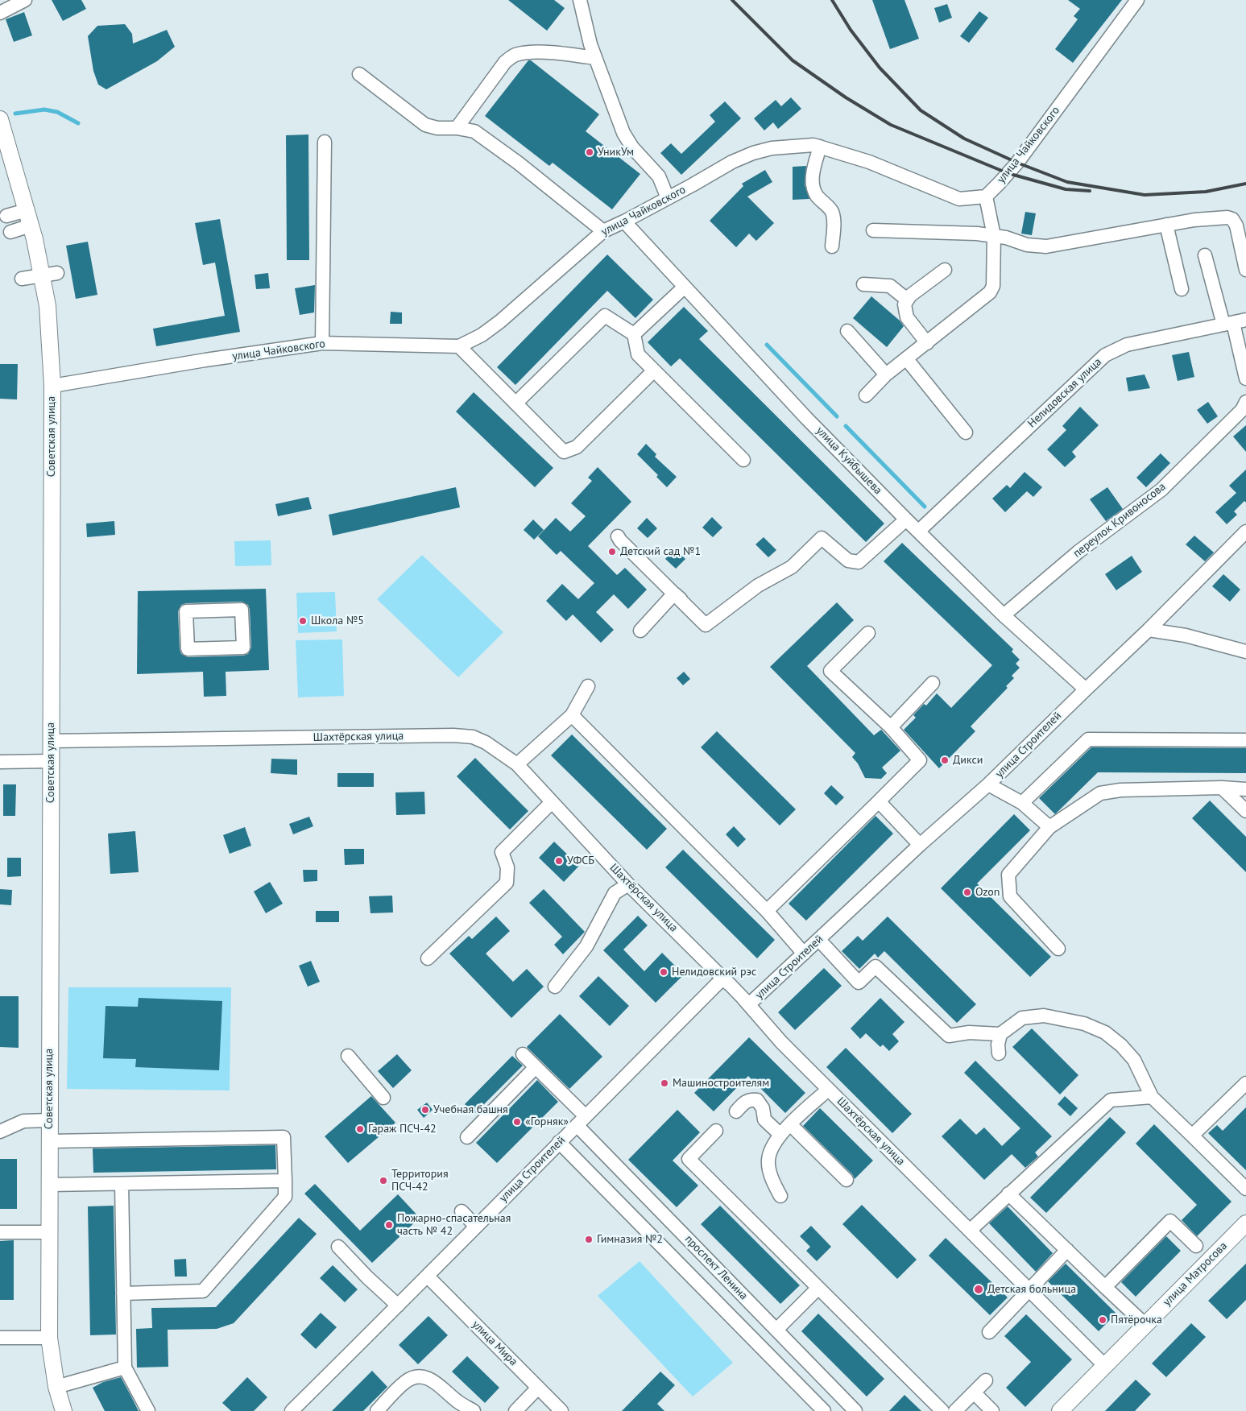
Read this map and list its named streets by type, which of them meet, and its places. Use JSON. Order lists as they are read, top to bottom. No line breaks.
{"streets":{"main road":["Советская улица","улица Матросова"],"street":["улица Чайковского","Нелидовская улица","улица Куйбышева","переулок Кривоносова","Шахтёрская улица","улица Строителей","проспект Ленина","улица Мира"]},"crossings":[["улица Чайковского","Советская улица"],["улица Чайковского","улица Куйбышева"],["Нелидовская улица","улица Куйбышева"],["Советская улица","Шахтёрская улица"],["улица Куйбышева","переулок Кривоносова"],["улица Куйбышева","улица Строителей"],["Шахтёрская улица","улица Строителей"],["Шахтёрская улица","улица Матросова"],["улица Строителей","проспект Ленина"],["улица Строителей","улица Мира"]],"places":["УникУм","Детский сад №1","Школа №5","Дикси","УФСБ","Ozon","Нелидовский рэс","Машиностроителям","Учебная башня","«Горняк»","Гараж ПСЧ-42","Территория ПСЧ-42","Пожарно-спасательная часть № 42","Гимназия №2","Детская больница","Пятёрочка"]}
